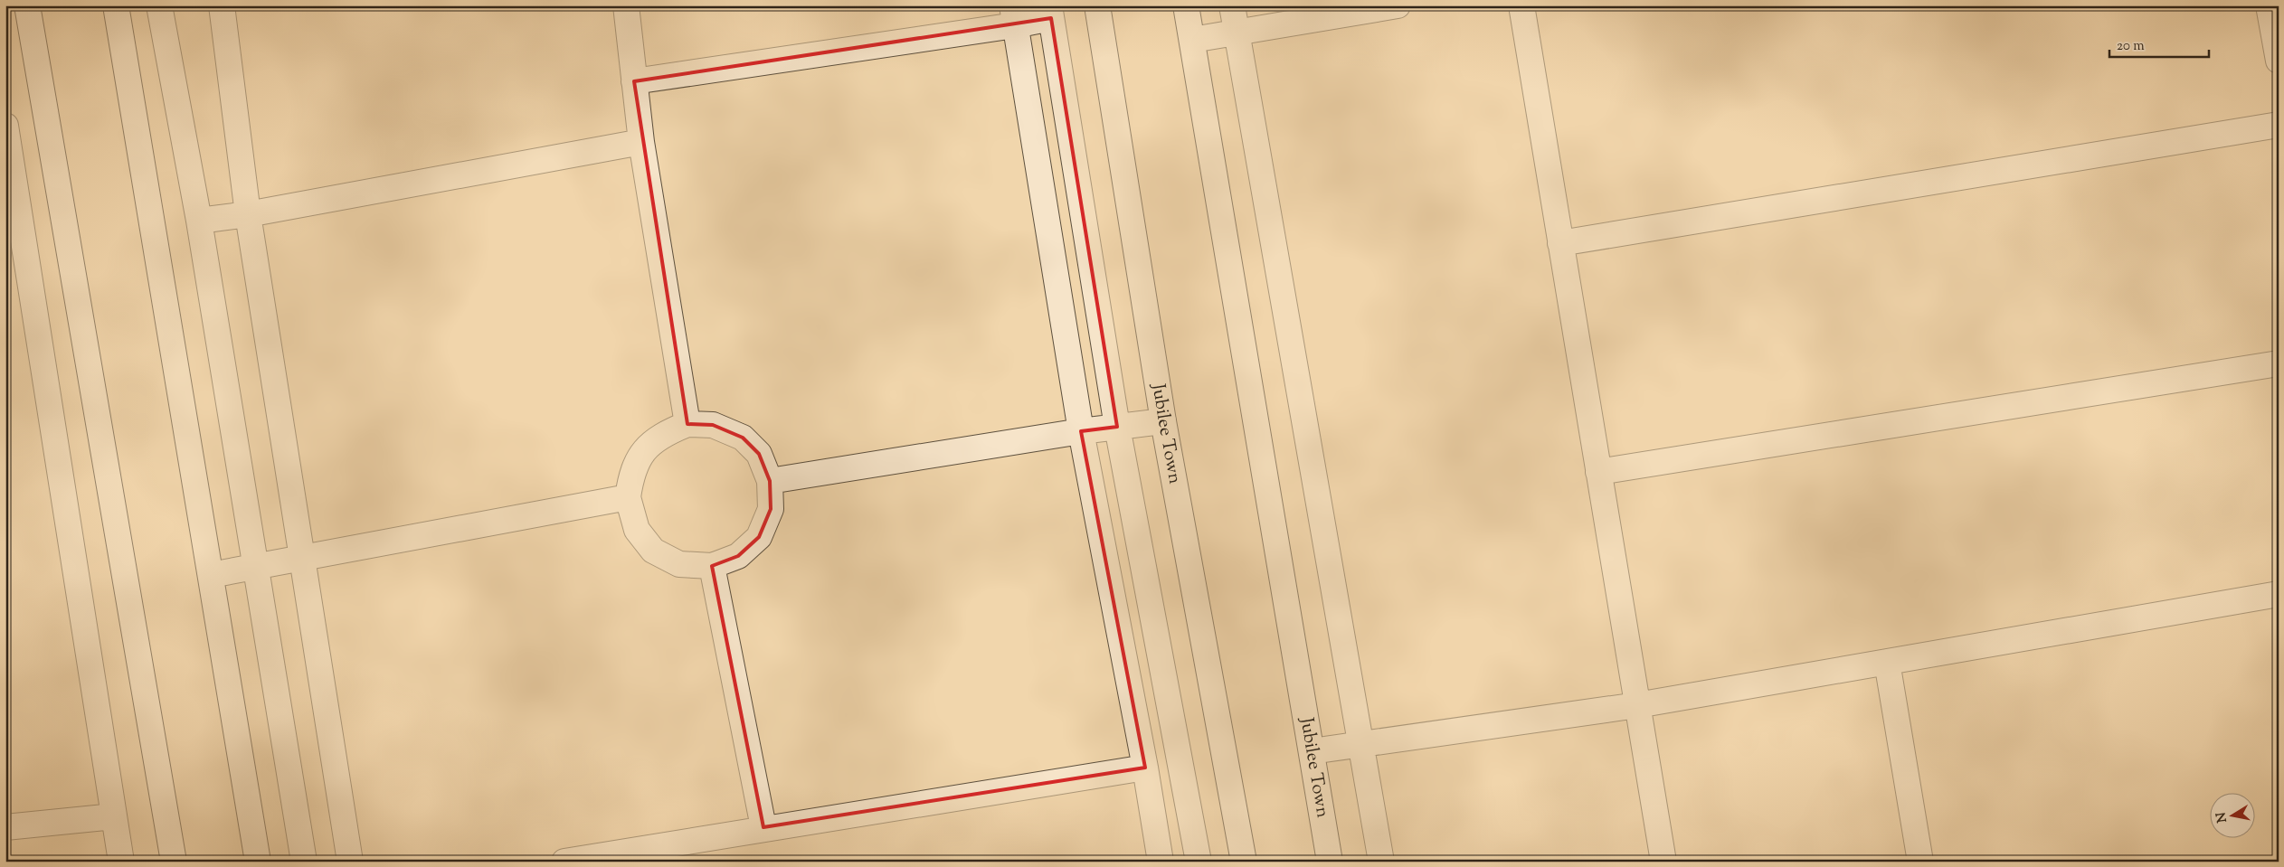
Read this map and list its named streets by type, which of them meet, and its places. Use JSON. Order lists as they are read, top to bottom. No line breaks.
{"streets":{"street":["Jubilee Town"]},"scale_bar":"20 m","north":"left"}
